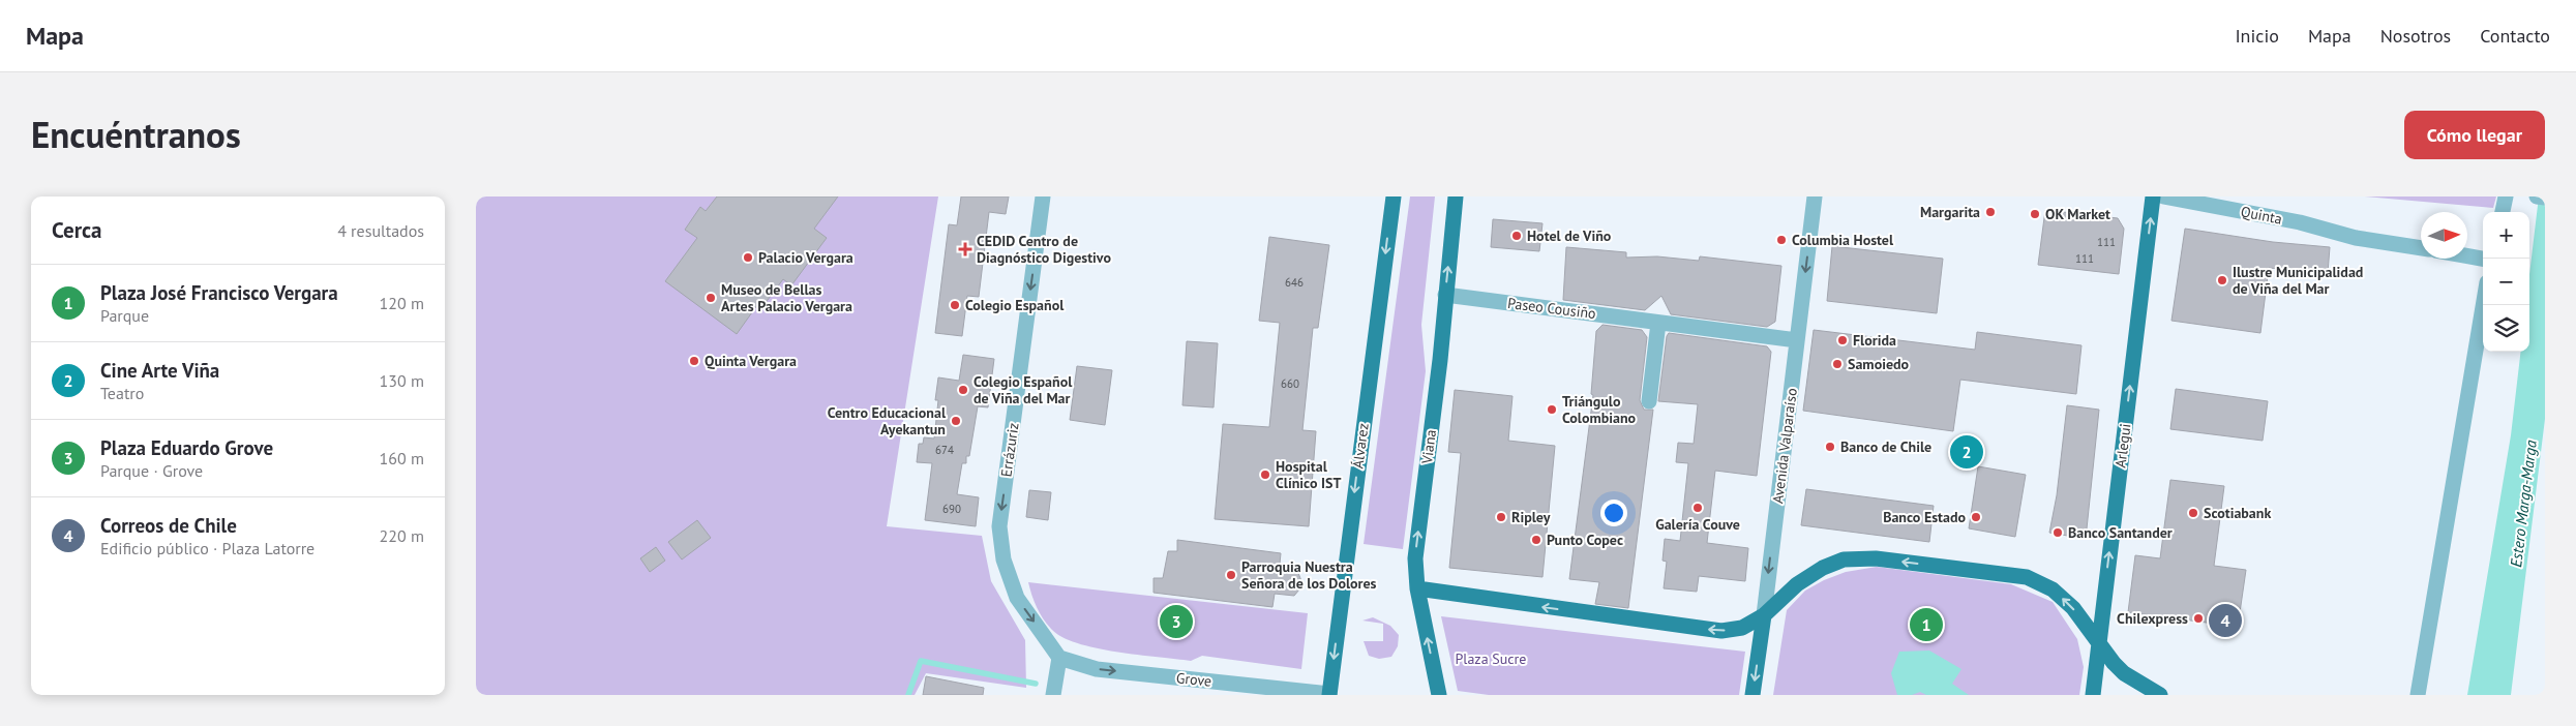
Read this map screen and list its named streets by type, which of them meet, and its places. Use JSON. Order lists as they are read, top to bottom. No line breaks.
{"streets":{"main road":["Álvarez","Avenida Valparaíso","Arlegui","Viana"],"street":["Quinta","Paseo Cousiño","Errázuriz","Grove"]},"crossings":[["Paseo Cousiño","Avenida Valparaíso"],["Paseo Cousiño","Viana"],["Álvarez","Grove"],["Errázuriz","Grove"]],"one_way":["Álvarez","Avenida Valparaíso","Arlegui","Viana","Errázuriz","Grove"],"water":["Estero Marga-Marga"],"parks":["Plaza Sucre"],"places":{"other":["Margarita","OK Market","Hotel de Viño","Columbia Hostel","Palacio Vergara","Ilustre Municipalidad de Viña del Mar","Museo de Bellas Artes Palacio Vergara","Colegio Español","Florida","Quinta Vergara","Samoiedo","Colegio Español de Viña del Mar","Triángulo Colombiano","Centro Educacional Ayekantun","Banco de Chile","Hospital Clínico IST","Galería Couve","Scotiabank","Ripley","Banco Estado","Banco Santander","Punto Copec","Parroquia Nuestra Señora de los Dolores","Chilexpress"],"health":["CEDID Centro de Diagnóstico Digestivo"]},"house_numbers":["111","111","646","660","674","690"],"north":"right","page":{"header":"Mapa","nav":["Inicio","Mapa","Nosotros","Contacto"],"title":"Encuéntranos","buttons":"Cómo llegar","heading":["Cerca","4 resultados"],"map_buttons":["+","−"],"list":[{"mark":"1","name":"Plaza José Francisco Vergara","note":"Parque","value":"120 m"},{"mark":"2","name":"Cine Arte Viña","note":"Teatro","value":"130 m"},{"mark":"3","name":"Plaza Eduardo Grove","note":"Parque · Grove","value":"160 m"},{"mark":"4","name":"Correos de Chile","note":"Edificio público · Plaza Latorre","value":"220 m"}],"pins":["2","4","3","1"]}}
